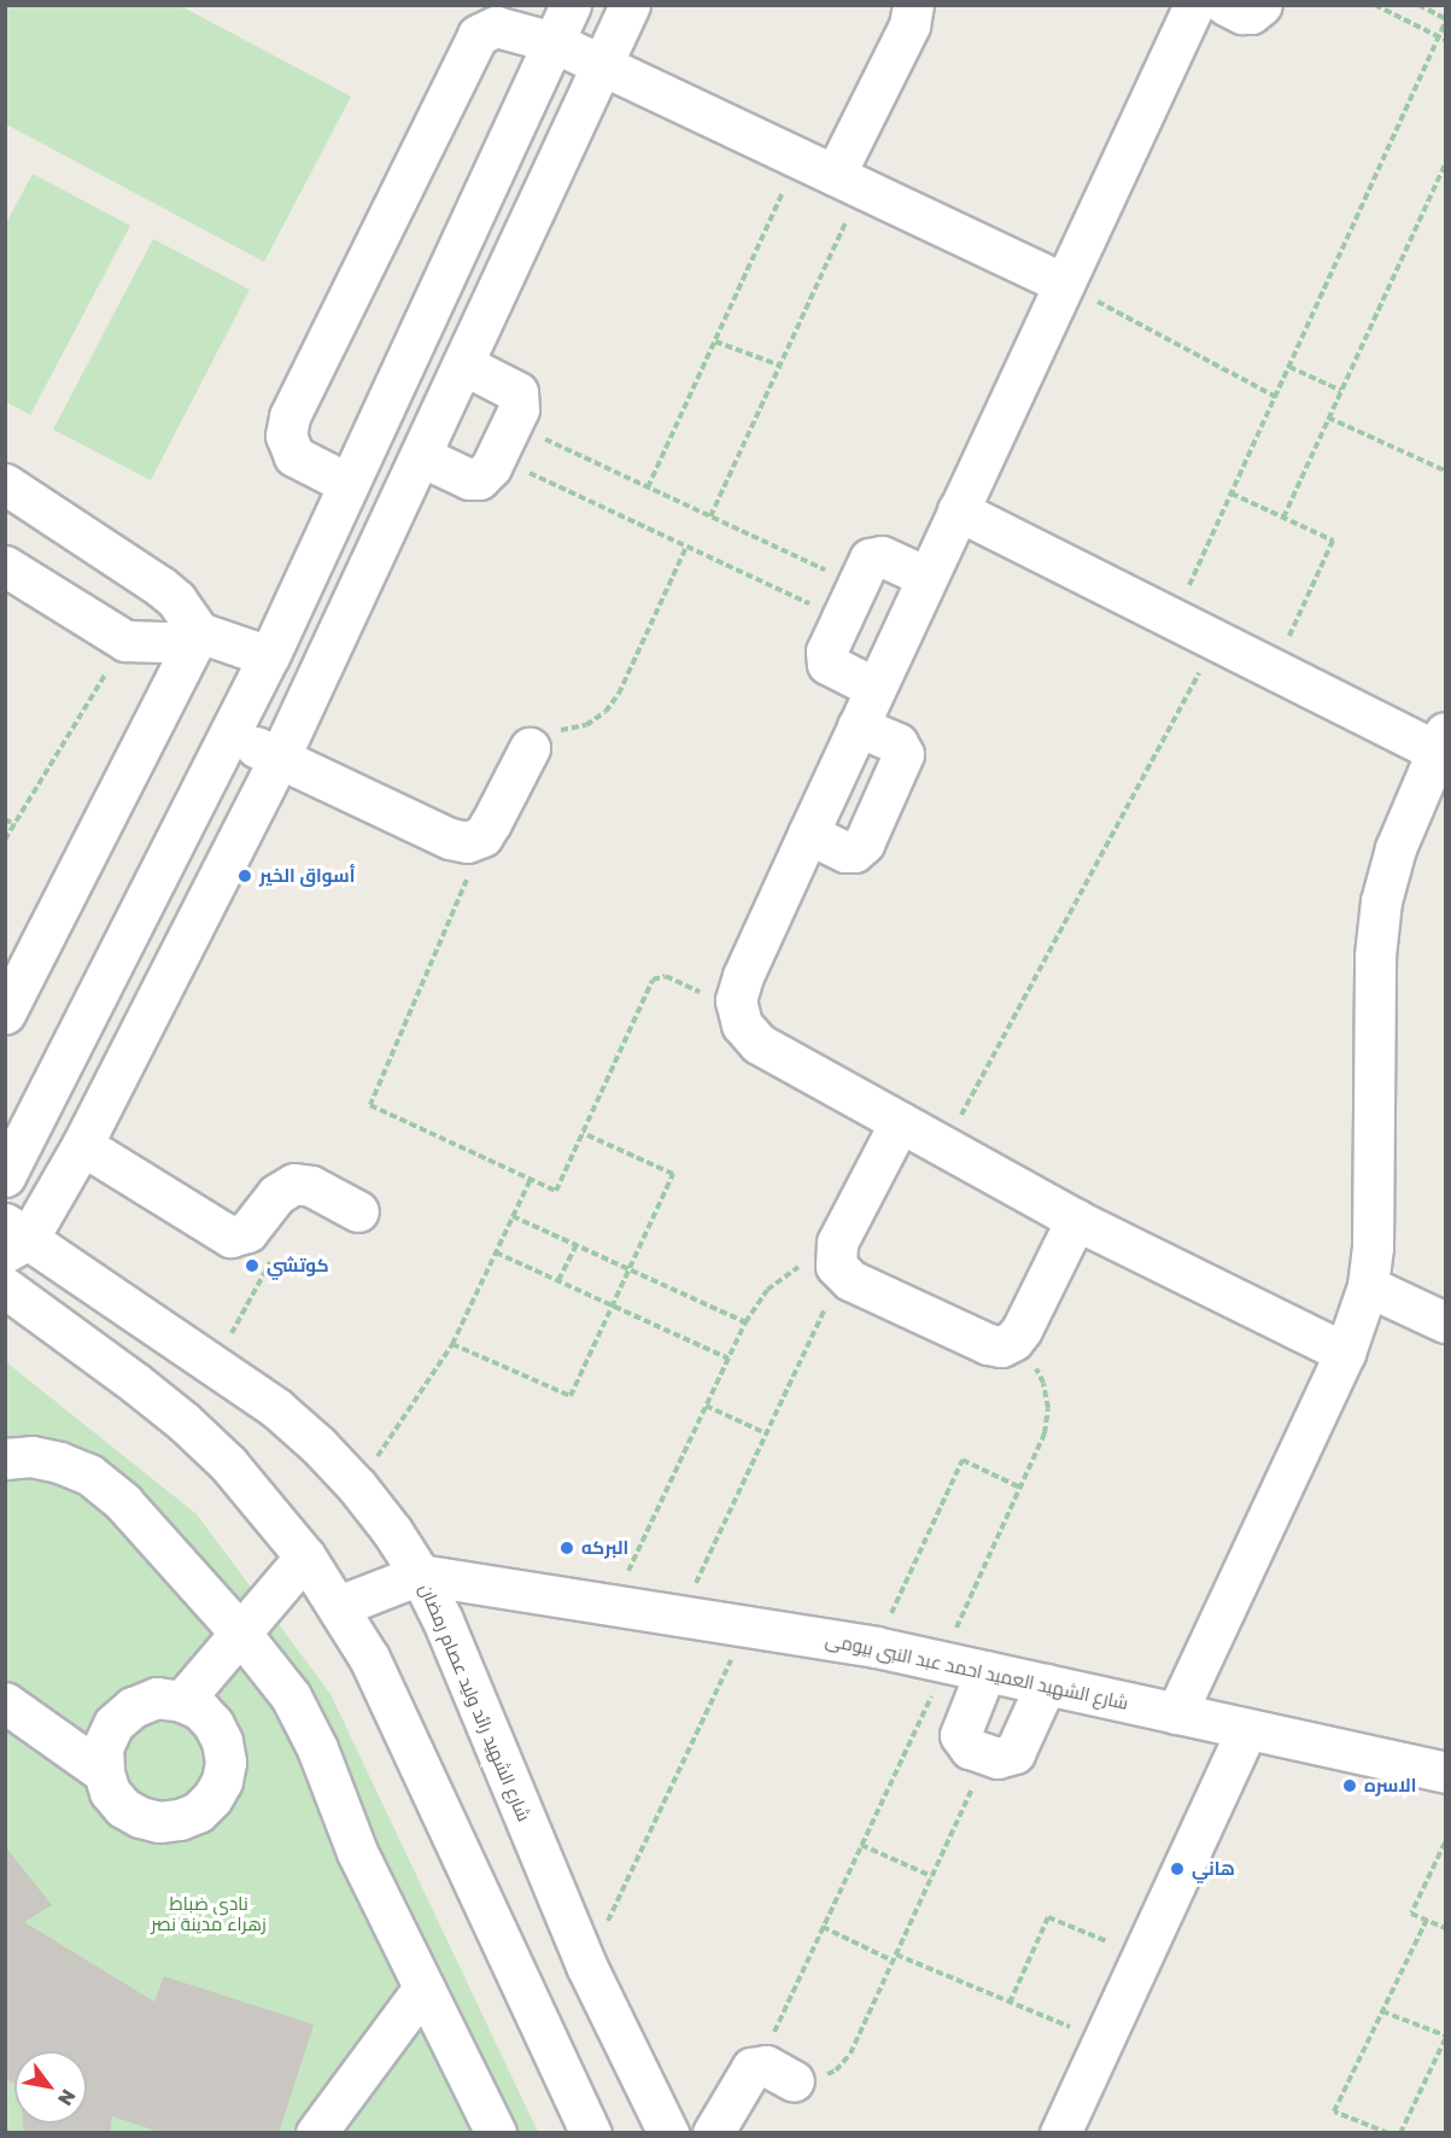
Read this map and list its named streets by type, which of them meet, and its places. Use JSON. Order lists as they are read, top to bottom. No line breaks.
{"streets":{"street":["شارع الشهيد العميد احمد عبد النبى بيومى","شارع الشهيد رائد وليد عصام رمضان"]},"crossings":[["شارع الشهيد العميد احمد عبد النبى بيومى","شارع الشهيد رائد وليد عصام رمضان"]],"parks":["نادى ضباط زهراء مدينة نصر"],"places":["أسواق الخير","كوتشي","البركه","الاسره","هاني"],"north":"bottom right"}
